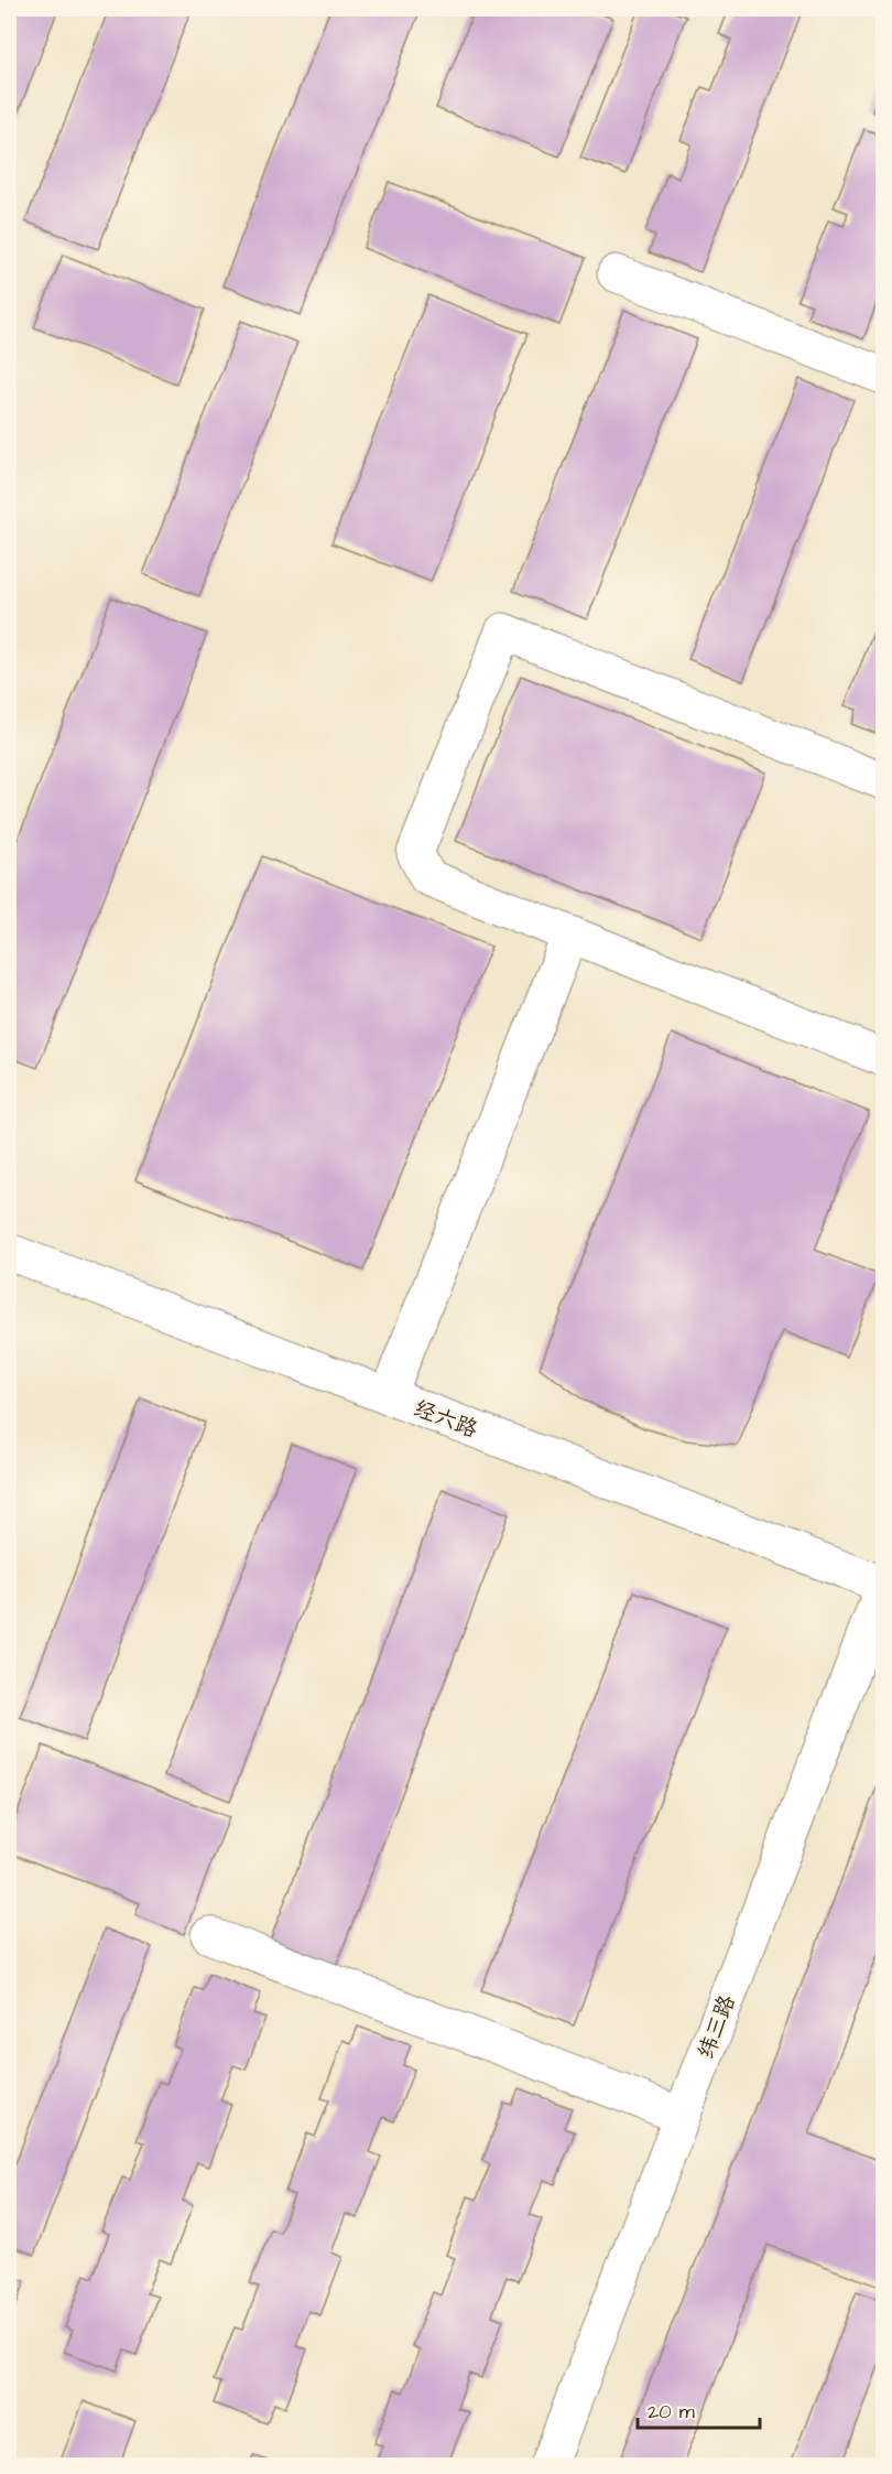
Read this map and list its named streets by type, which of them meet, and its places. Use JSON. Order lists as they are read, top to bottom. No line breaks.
{"streets":{"street":["经六路","纬三路"]},"crossings":[["经六路","纬三路"]],"scale_bar":"20 m"}
